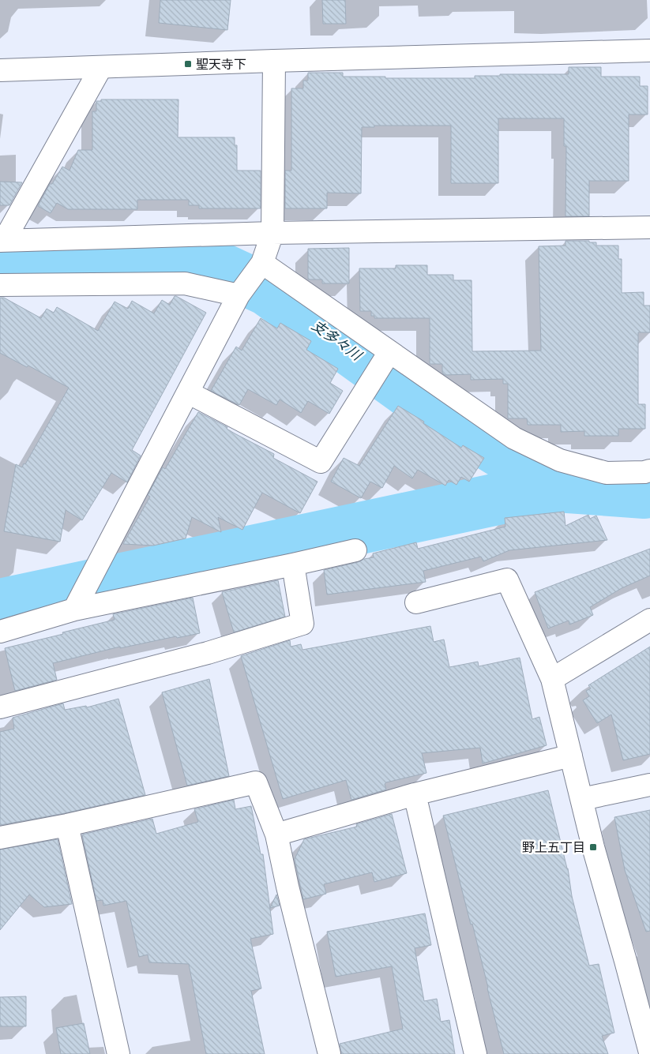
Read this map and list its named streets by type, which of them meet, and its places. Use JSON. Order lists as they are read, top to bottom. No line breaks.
{"water":["支多々川"],"places":{"transit":["聖天寺下","野上五丁目"]}}
